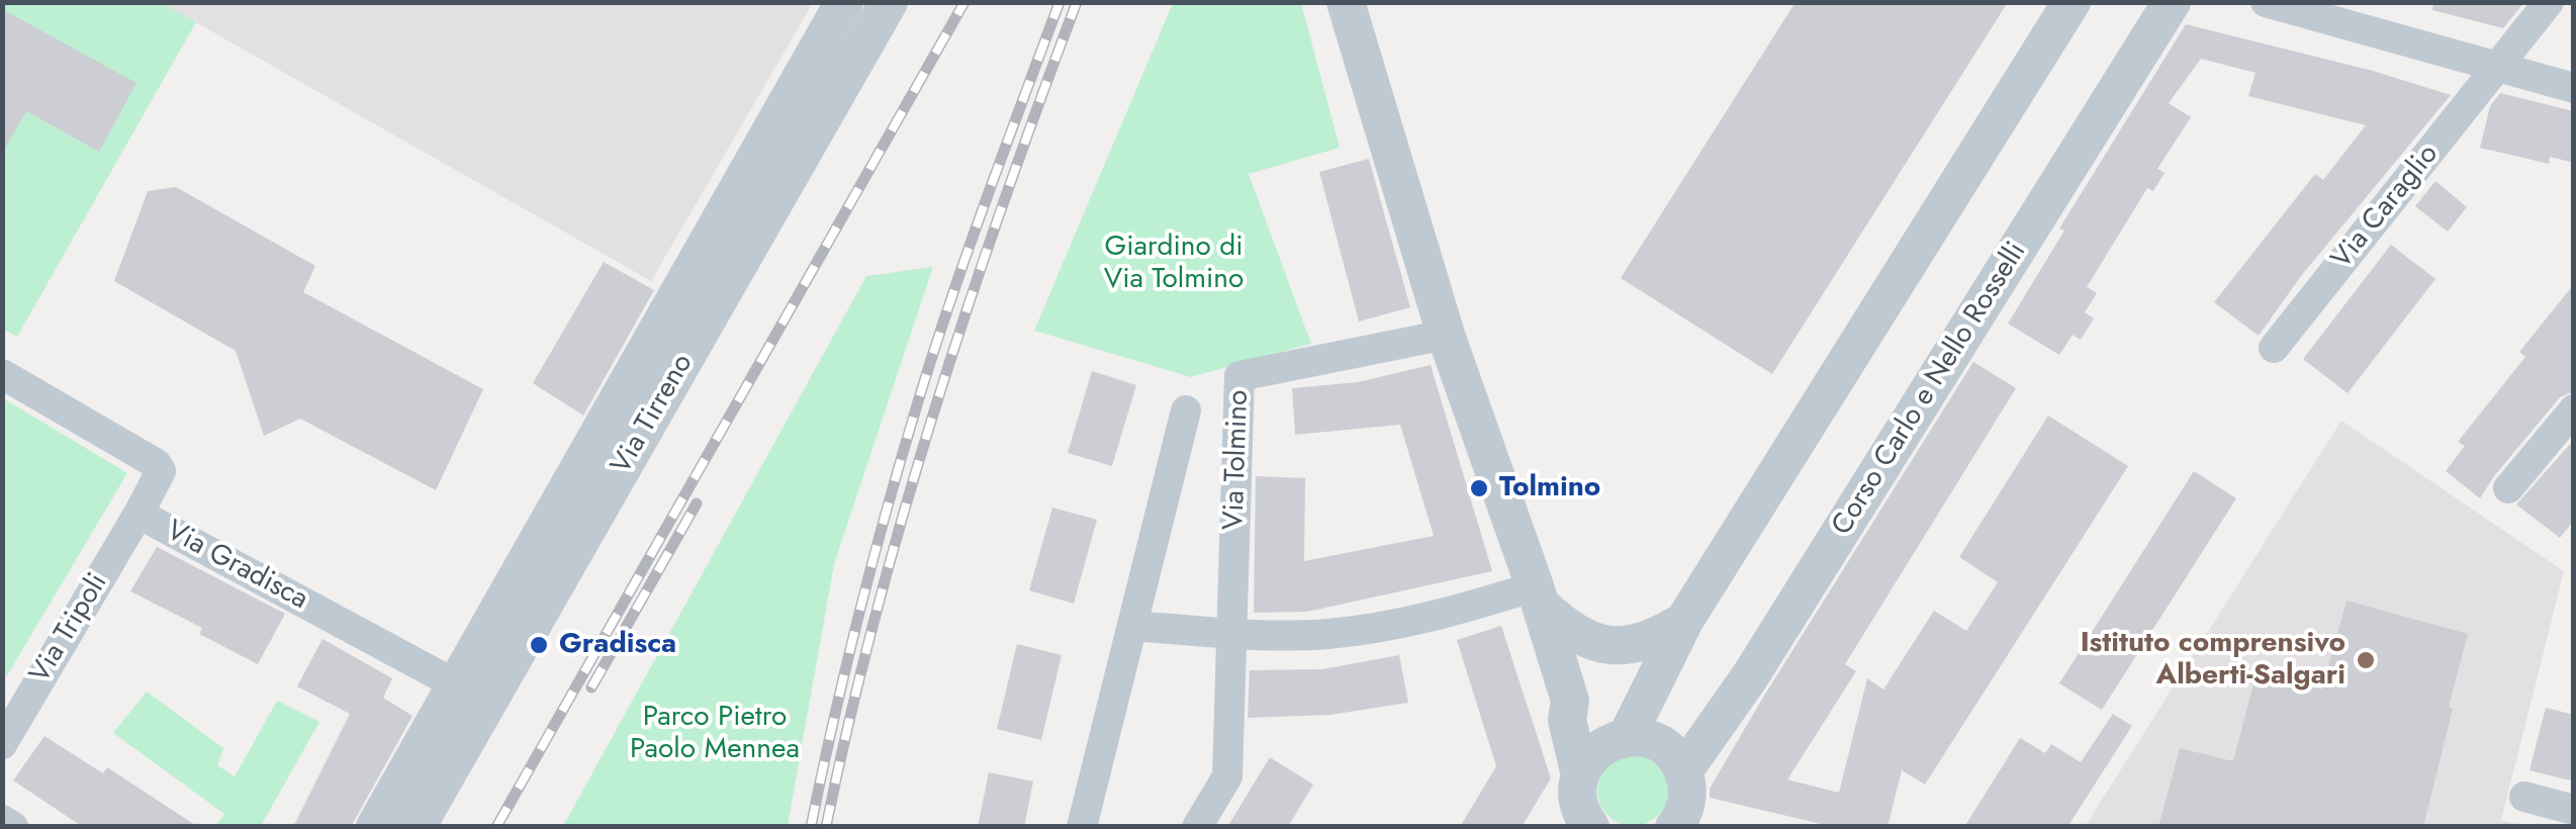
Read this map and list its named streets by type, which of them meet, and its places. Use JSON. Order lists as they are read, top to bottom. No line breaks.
{"streets":{"street":["Via Caraglio","Corso Carlo e Nello Rosselli","Via Tirreno","Via Tolmino","Via Gradisca","Via Tripoli"]},"crossings":[["Via Tirreno","Via Gradisca"],["Via Gradisca","Via Tripoli"]],"parks":["Giardino di Via Tolmino","Parco Pietro Paolo Mennea"],"places":["Tolmino","Gradisca","Istituto comprensivo Alberti-Salgari"]}
